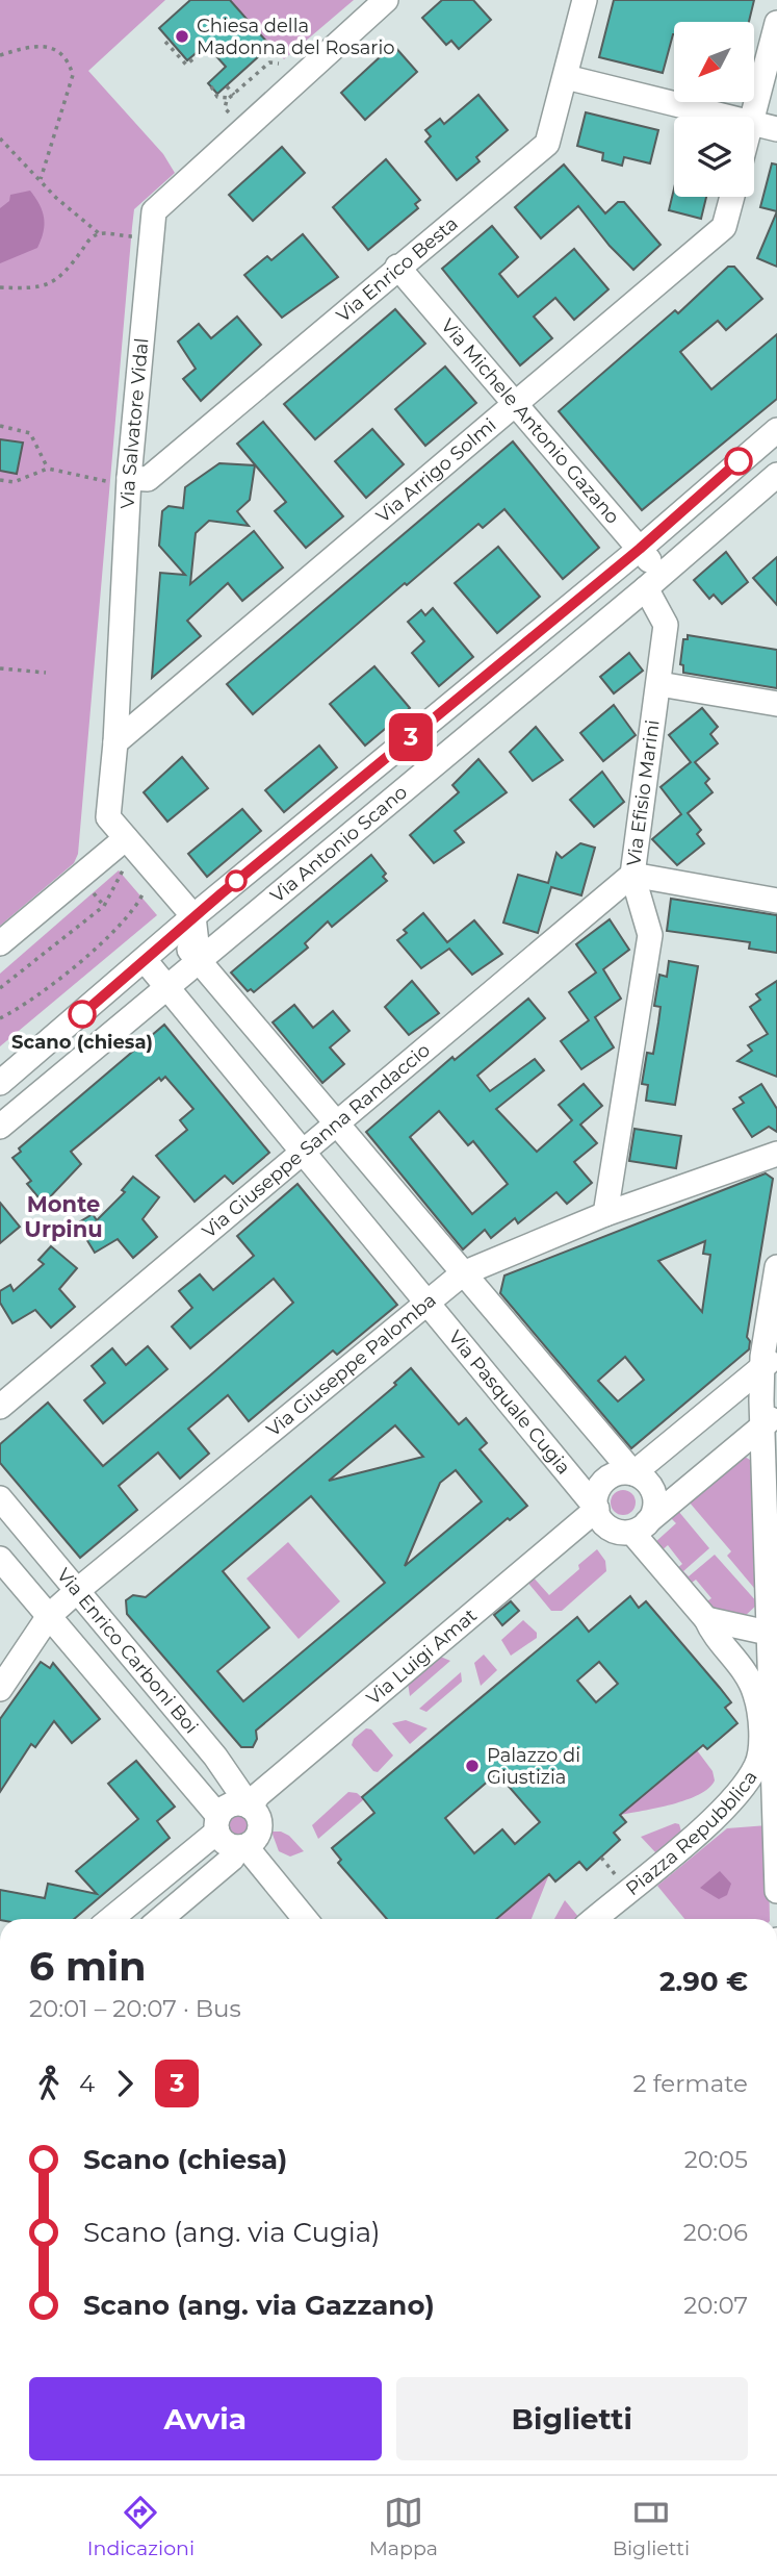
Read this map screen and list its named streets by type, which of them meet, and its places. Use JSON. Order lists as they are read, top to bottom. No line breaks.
{"streets":{"street":["Via Enrico Besta","Via Michele Antonio Gazano","Via Salvatore Vidal","Via Arrigo Solmi","Via Efisio Marini","Via Antonio Scano","Via Giuseppe Sanna Randaccio","Via Giuseppe Palomba","Via Pasquale Cugia","Via Enrico Carboni Boi","Via Luigi Amat","Piazza Repubblica"]},"crossings":[["Via Enrico Besta","Via Michele Antonio Gazano"],["Via Enrico Besta","Via Salvatore Vidal"],["Via Michele Antonio Gazano","Via Arrigo Solmi"],["Via Michele Antonio Gazano","Via Efisio Marini"],["Via Michele Antonio Gazano","Via Antonio Scano"],["Via Salvatore Vidal","Via Arrigo Solmi"],["Via Salvatore Vidal","Via Antonio Scano"],["Via Efisio Marini","Via Antonio Scano"],["Via Efisio Marini","Via Giuseppe Sanna Randaccio"],["Via Efisio Marini","Via Giuseppe Palomba"],["Via Antonio Scano","Via Pasquale Cugia"],["Via Giuseppe Sanna Randaccio","Via Pasquale Cugia"],["Via Giuseppe Palomba","Via Pasquale Cugia"],["Via Giuseppe Palomba","Via Enrico Carboni Boi"],["Via Pasquale Cugia","Via Luigi Amat"],["Via Enrico Carboni Boi","Via Luigi Amat"]],"districts":["Monte Urpinu"],"places":["Chiesa della Madonna del Rosario","Scano (chiesa)","Palazzo di Giustizia"],"lines":["bus line 3"],"north":"bottom left","page":{"on_map":"3","heading":["6 min","20:01 – 20:07 · Bus","2.90 €"],"legs":["4","3","2 fermate"],"list":[{"name":"Scano (chiesa)","value":"20:05"},{"name":"Scano (ang. via Cugia)","value":"20:06"},{"name":"Scano (ang. via Gazzano)","value":"20:07"}],"buttons":["Avvia","Biglietti"],"tabs":["Indicazioni","Mappa","Biglietti"]}}
